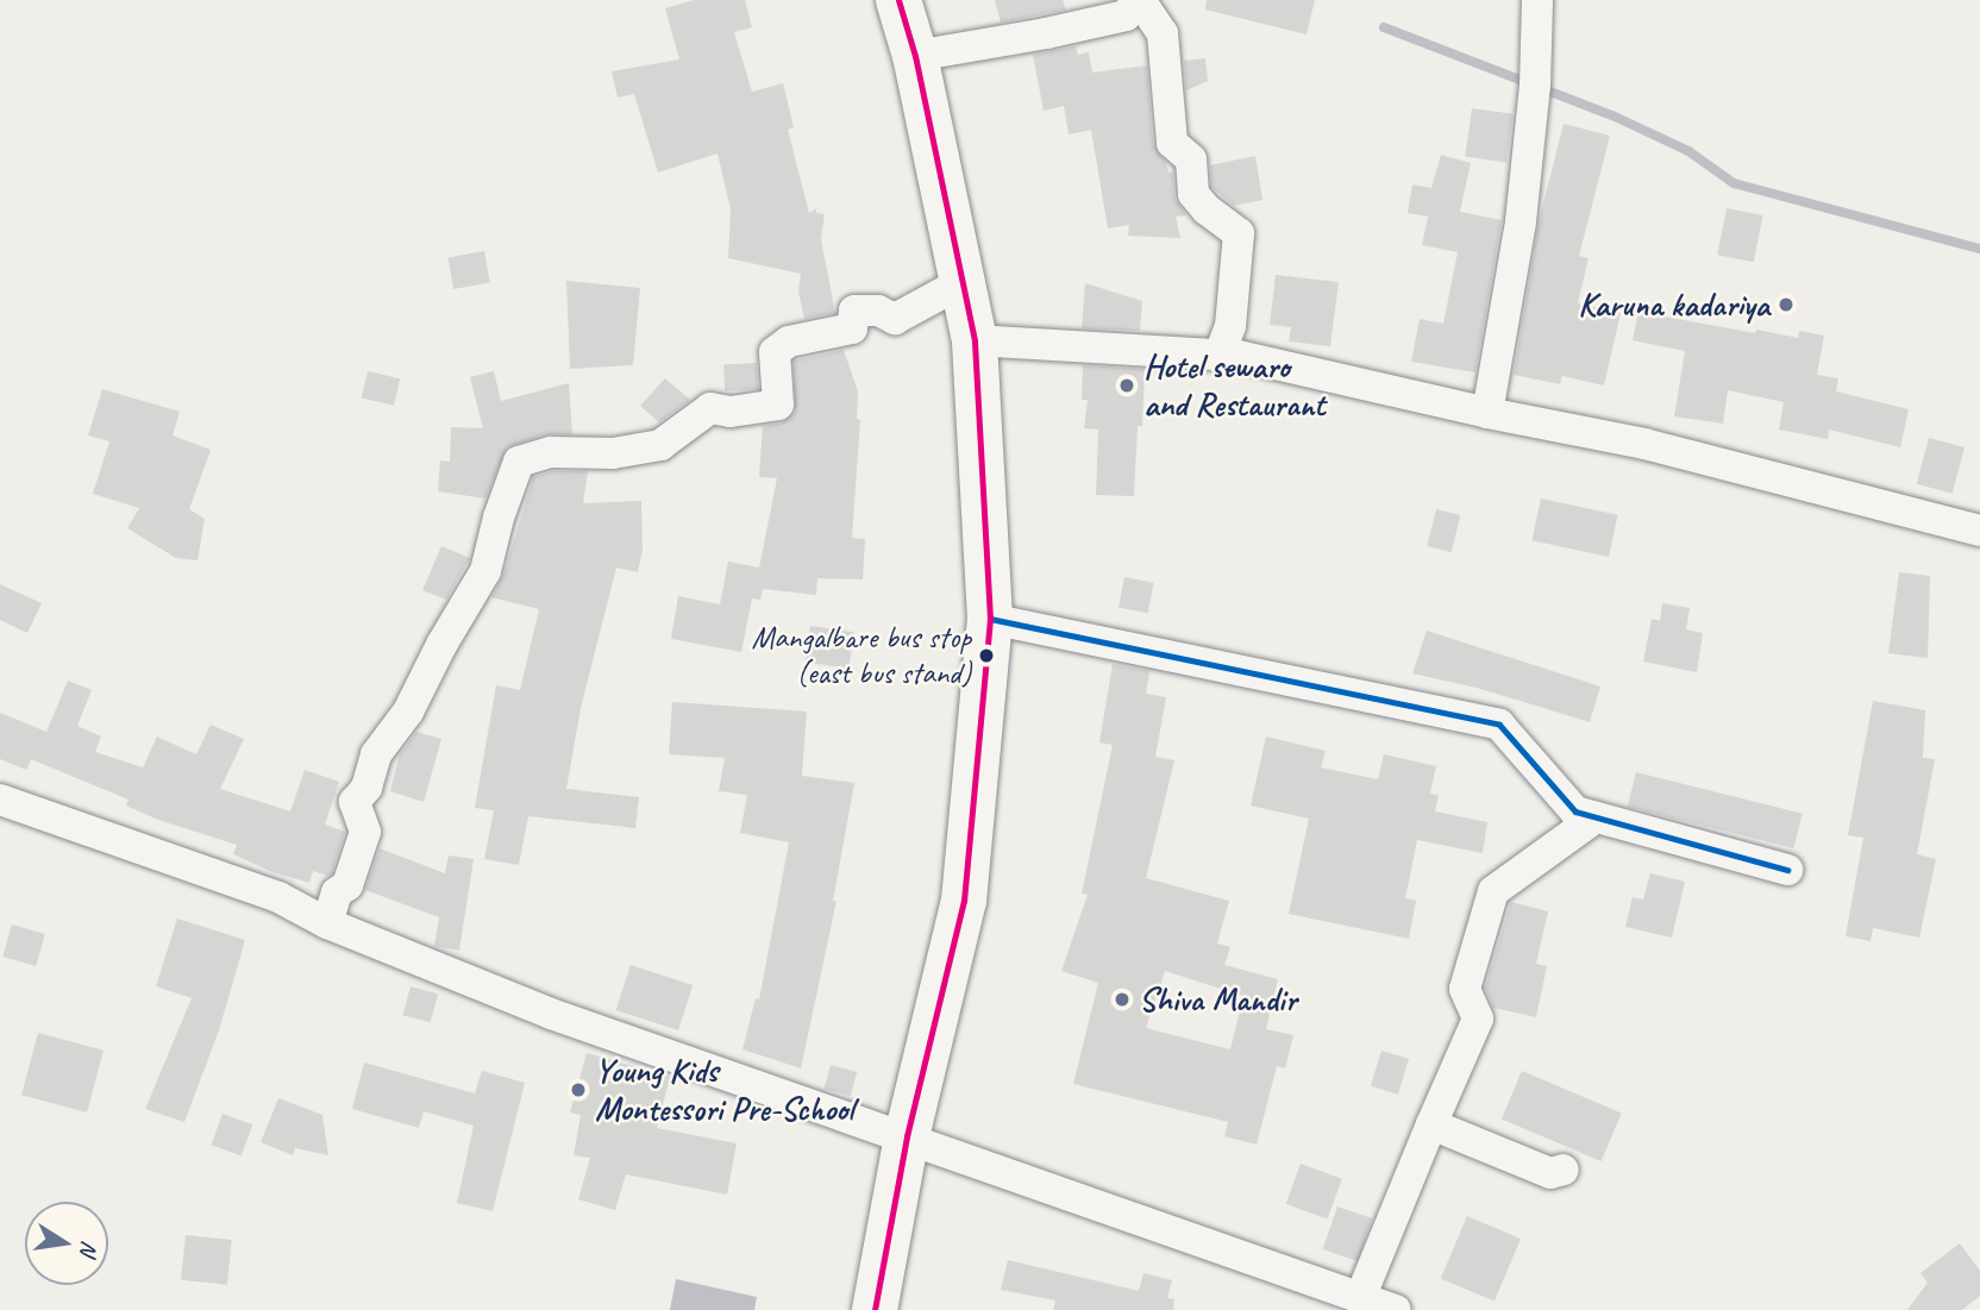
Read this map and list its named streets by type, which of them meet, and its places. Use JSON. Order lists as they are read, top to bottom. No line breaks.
{"places":["Karuna kadariya","Hotel sewaro and Restaurant","Mangalbare bus stop (east bus stand)","Shiva Mandir","Young Kids Montessori Pre-School"],"north":"right"}
